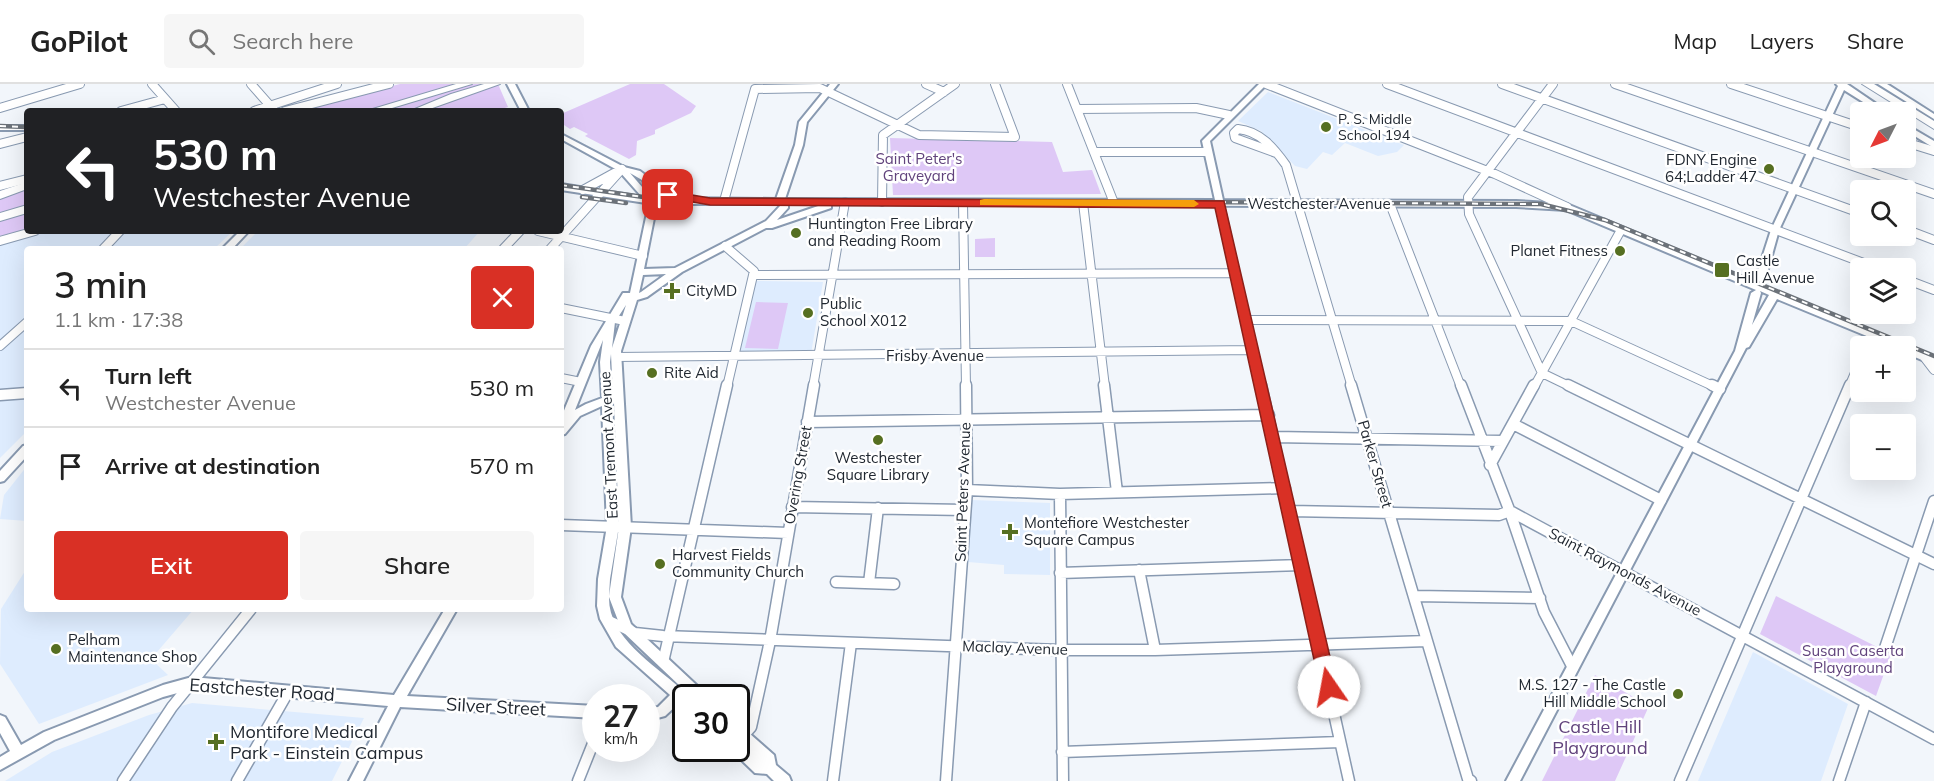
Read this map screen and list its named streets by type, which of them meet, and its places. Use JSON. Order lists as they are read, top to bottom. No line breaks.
{"streets":{"main road":["Westchester Avenue","East Tremont Avenue","Eastchester Road","Silver Street"],"street":["Frisby Avenue","Parker Street","Overing Street","Saint Peters Avenue","Saint Raymonds Avenue","Maclay Avenue"]},"crossings":[["Westchester Avenue","East Tremont Avenue"],["Westchester Avenue","Parker Street"],["Westchester Avenue","Overing Street"],["Westchester Avenue","Saint Peters Avenue"],["Frisby Avenue","East Tremont Avenue"],["Frisby Avenue","Overing Street"],["Frisby Avenue","Saint Peters Avenue"],["East Tremont Avenue","Maclay Avenue"],["Parker Street","Maclay Avenue"],["Overing Street","Maclay Avenue"],["Saint Peters Avenue","Maclay Avenue"],["Eastchester Road","Silver Street"]],"parks":["Saint Peter's Graveyard","Susan Caserta Playground","Castle Hill Playground"],"places":{"other":["P. S. Middle School 194","FDNY Engine 64;Ladder 47","Huntington Free Library and Reading Room","Planet Fitness","Public School X012","Rite Aid","Westchester Square Library","Harvest Fields Community Church","Pelham Maintenance Shop","M.S. 127 - The Castle Hill Middle School"],"transit":["Castle Hill Avenue"],"health":["CityMD","Montefiore Westchester Square Campus","Montifore Medical Park - Einstein Campus"]},"north":"bottom left","page":{"header":"GoPilot","search":"Search here","nav":["Map","Layers","Share"],"map_buttons":["+","−"],"turn":["530 m","Westchester Avenue"],"heading":["3 min","1.1 km · 17:38"],"list":[{"name":"Turn left","note":"Westchester Avenue","value":"530 m"},{"name":"Arrive at destination","value":"570 m"}],"buttons":["Exit","Share"],"speed":"27 km/h","limit":"30"}}
